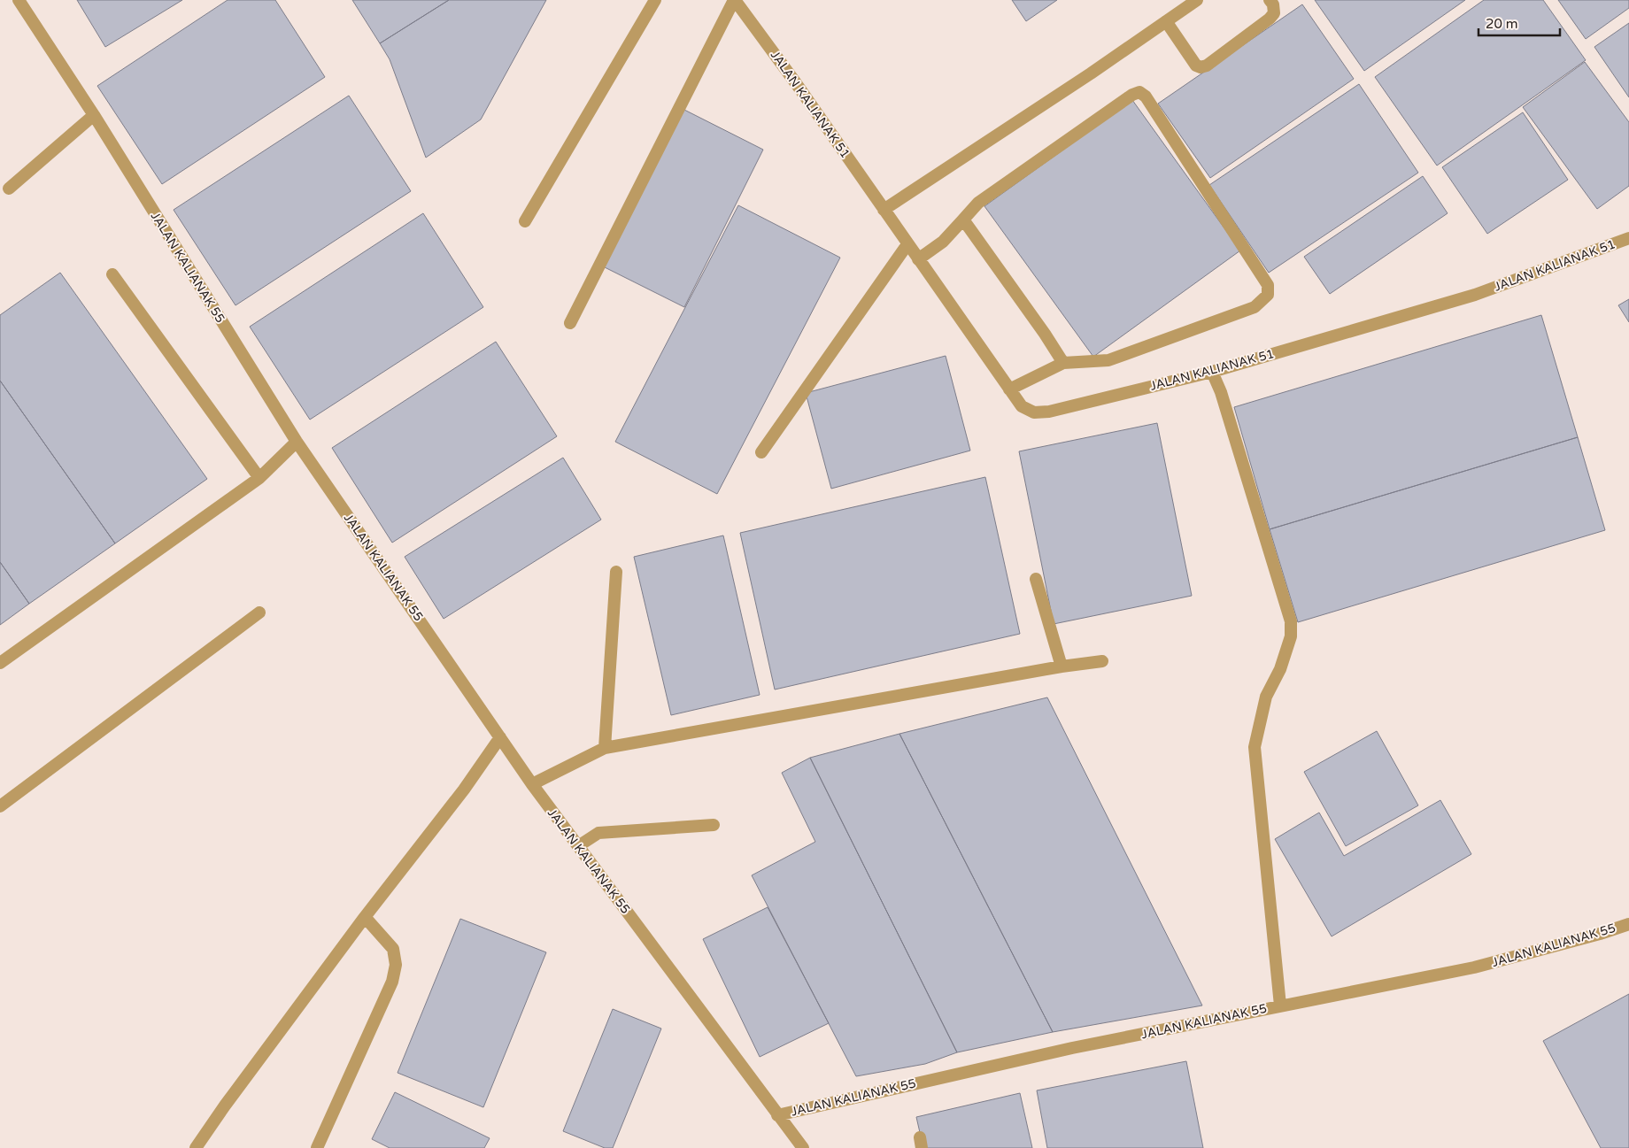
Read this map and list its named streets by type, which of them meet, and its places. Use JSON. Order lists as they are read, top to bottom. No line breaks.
{"streets":{"lane":["JALAN KALIANAK 51","JALAN KALIANAK 55"]},"scale_bar":"20 m"}
